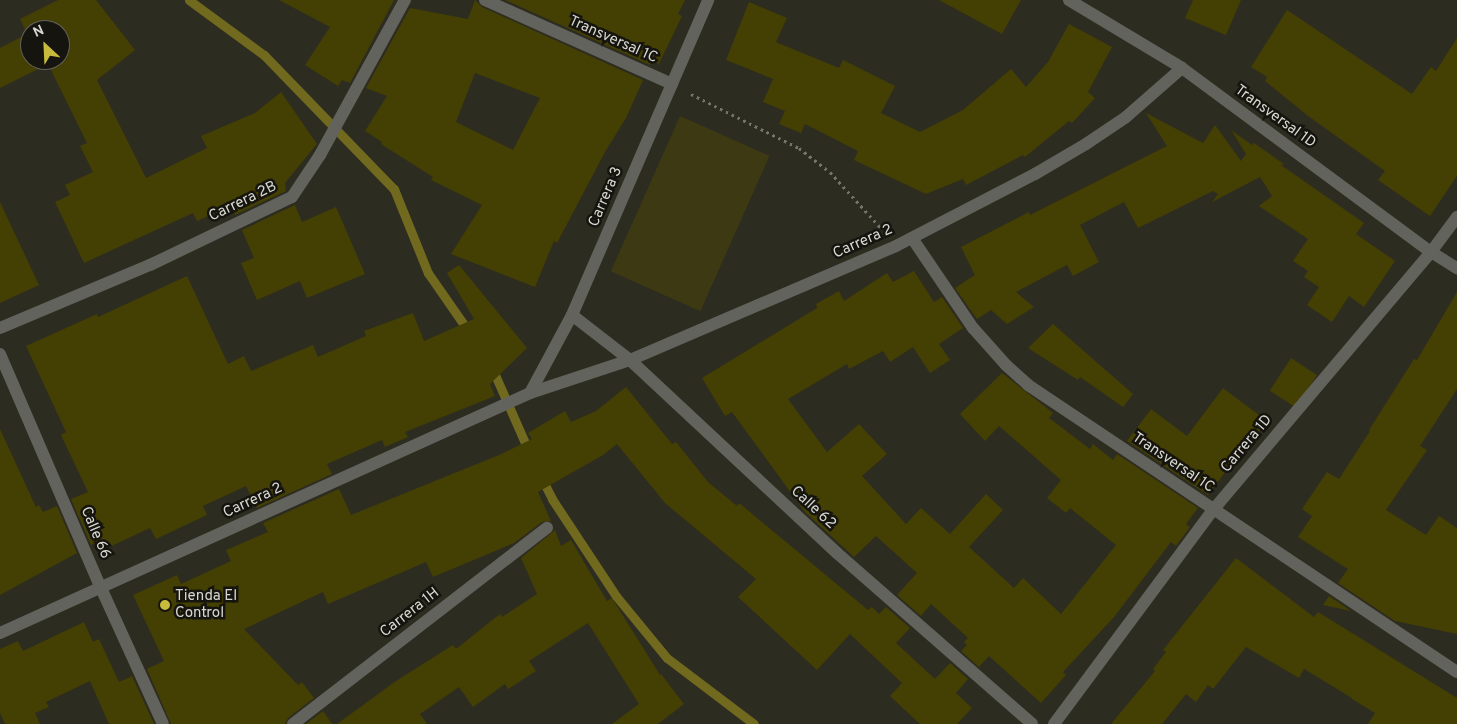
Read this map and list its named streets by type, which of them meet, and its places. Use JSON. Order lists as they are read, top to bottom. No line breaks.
{"streets":{"street":["Transversal 1C","Transversal 1D","Carrera 3","Carrera 2B","Carrera 2","Carrera 1D","Calle 62","Calle 66","Carrera 1H"]},"crossings":[["Transversal 1C","Carrera 3"],["Transversal 1C","Carrera 2"],["Transversal 1C","Carrera 1D"],["Transversal 1D","Carrera 2"],["Transversal 1D","Carrera 1D"],["Carrera 3","Carrera 2"],["Carrera 3","Calle 62"],["Carrera 2","Calle 62"],["Carrera 2","Calle 66"]],"places":["Tienda El Control"],"north":"top left"}
